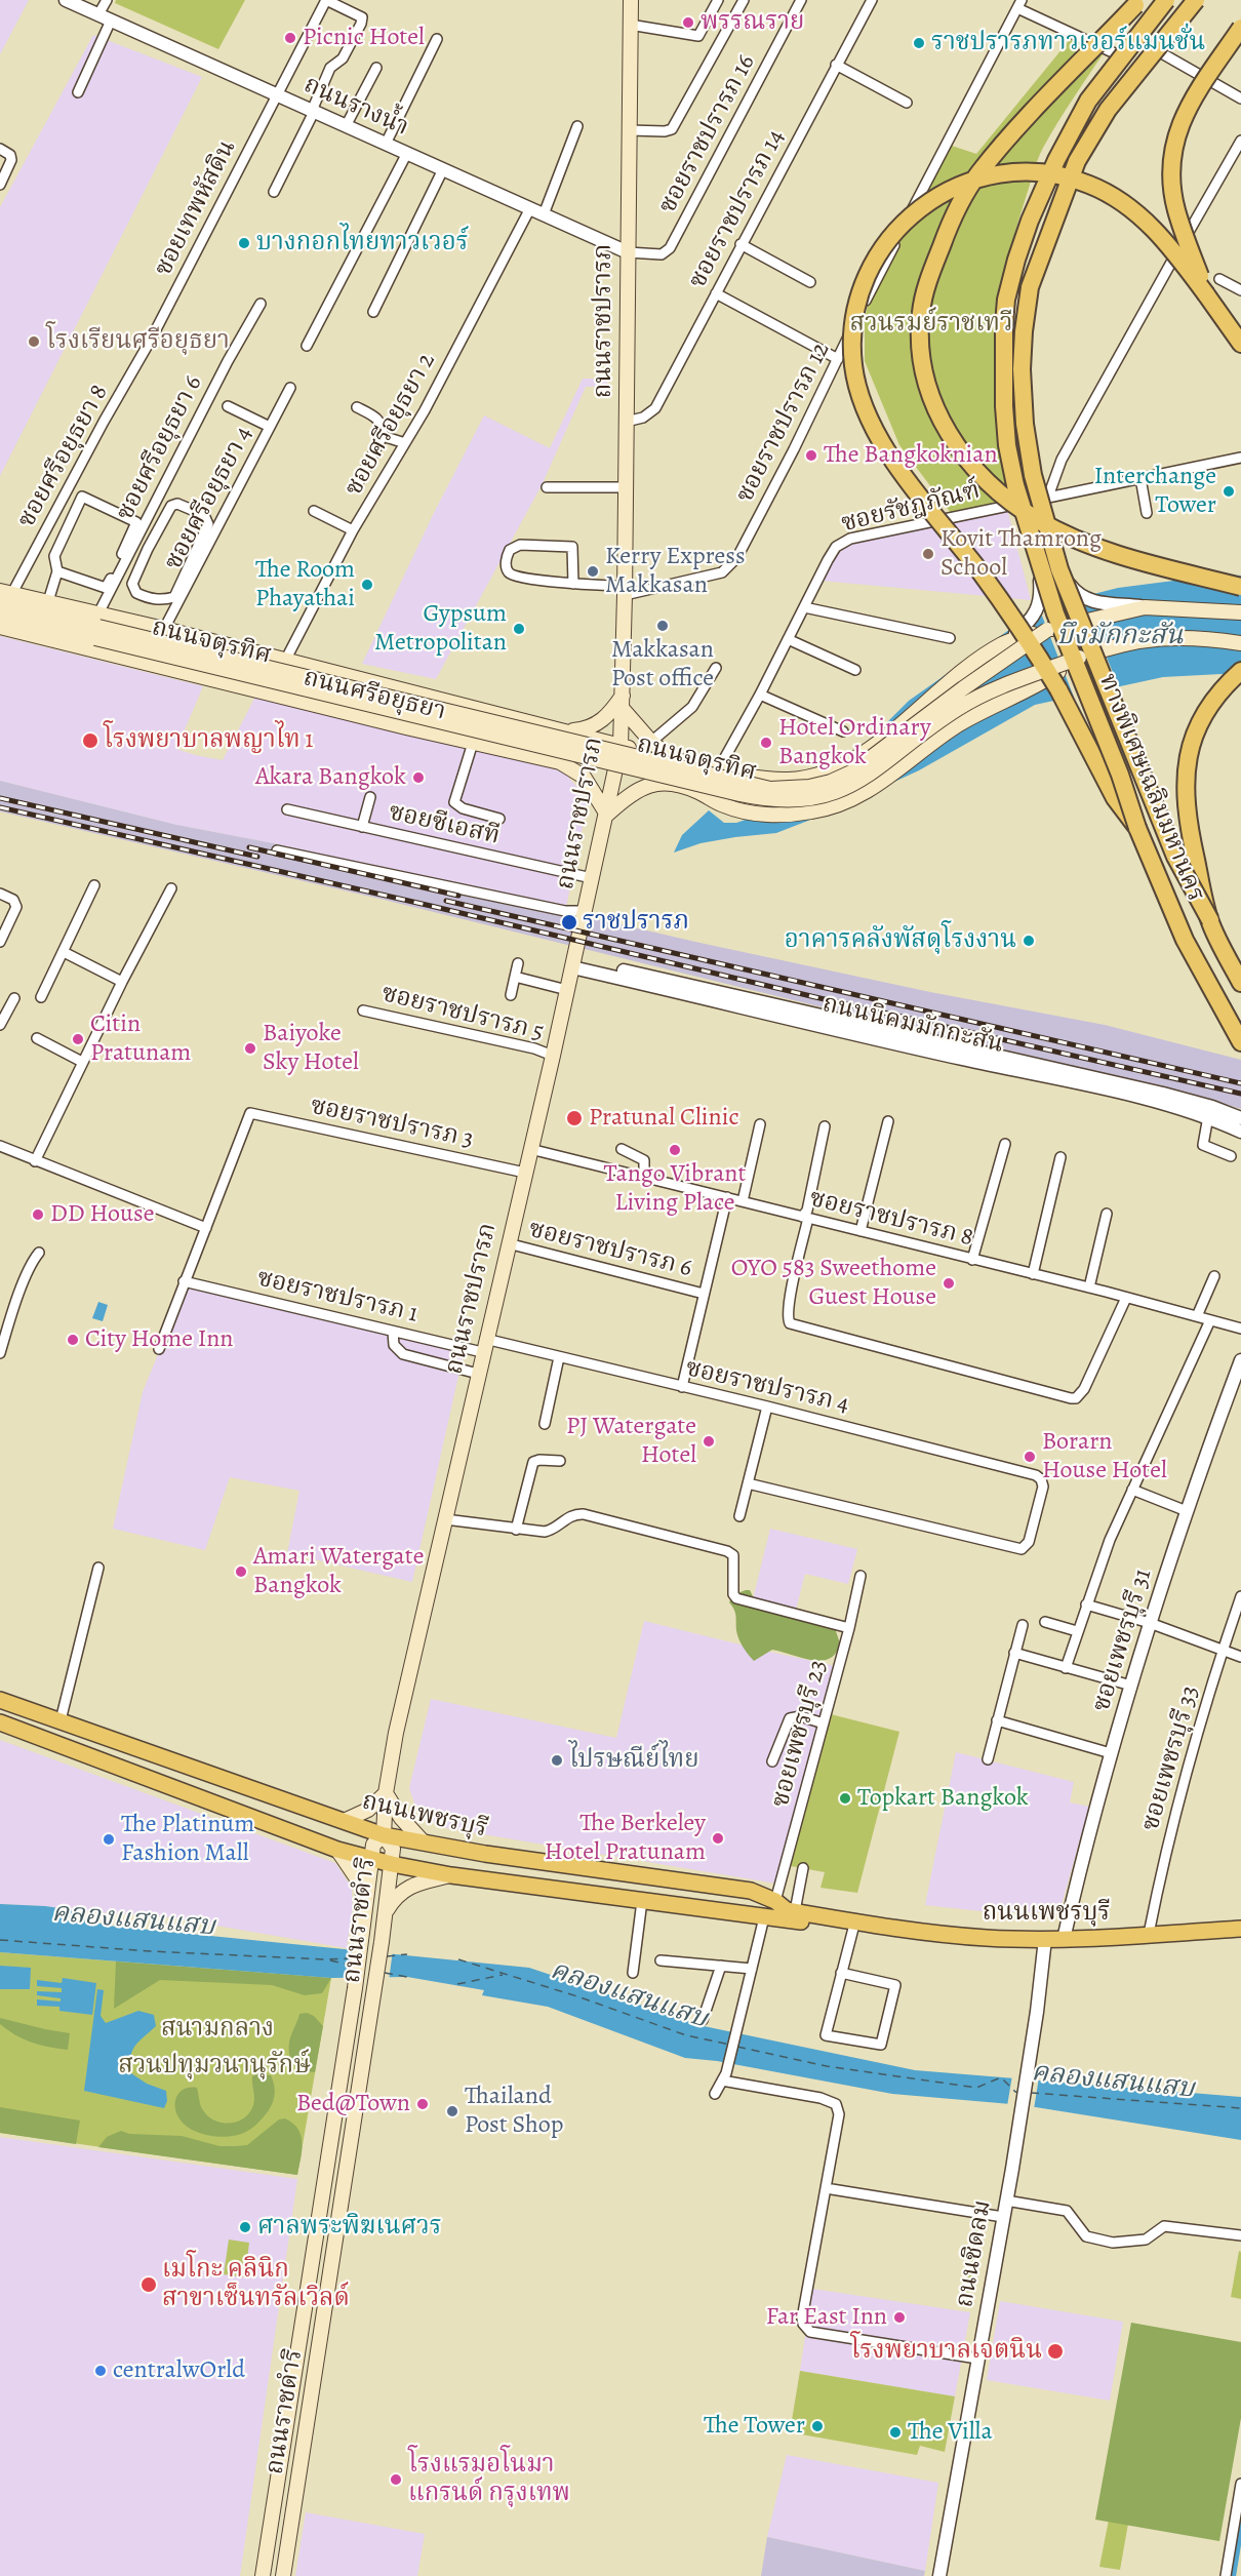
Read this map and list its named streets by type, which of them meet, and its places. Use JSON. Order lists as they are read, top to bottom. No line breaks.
{"streets":{"highway":["ทางพิเศษเฉลิมมหานคร"],"main road":["ถนนราชปรารภ","ถนนจตุรทิศ","ถนนศรีอยุธยา","ถนนเพชรบุรี","ถนนราชดำริ"],"street":["ถนนรางน้ำ","ซอยราชปรารภ 16","ซอยเทพหัสดิน","ซอยราชปรารภ 14","ซอยราชปรารภ 12","ซอยศรีอยุธยา 2","ซอยศรีอยุธยา 6","ซอยศรีอยุธยา 8","ซอยศรีอยุธยา 4","ซอยรัชฎภัณฑ์","ซอยซีเอสที","ซอยราชปรารภ 5","ถนนนิคมมักกะสัน","ซอยราชปรารภ 3","ซอยราชปรารภ 8","ซอยราชปรารภ 6","ซอยราชปรารภ 1","ซอยราชปรารภ 4","ซอยเพชรบุรี 31","ซอยเพชรบุรี 23","ซอยเพชรบุรี 33","ถนนชิดลม"]},"crossings":[["ถนนรางน้ำ","ซอยราชปรารภ 16"],["ถนนรางน้ำ","ซอยเทพหัสดิน"],["ถนนรางน้ำ","ถนนราชปรารภ"],["ถนนรางน้ำ","ซอยศรีอยุธยา 2"],["ซอยราชปรารภ 16","ถนนราชปรารภ"],["ซอยเทพหัสดิน","ซอยศรีอยุธยา 8"],["ซอยราชปรารภ 14","ถนนราชปรารภ"],["ถนนราชปรารภ","ซอยราชปรารภ 12"],["ถนนราชปรารภ","ถนนจตุรทิศ"],["ถนนราชปรารภ","ถนนศรีอยุธยา"],["ถนนราชปรารภ","ซอยซีเอสที"],["ถนนราชปรารภ","ซอยราชปรารภ 5"],["ถนนราชปรารภ","ถนนนิคมมักกะสัน"],["ถนนราชปรารภ","ซอยราชปรารภ 3"],["ถนนราชปรารภ","ซอยราชปรารภ 8"],["ถนนราชปรารภ","ซอยราชปรารภ 6"],["ถนนราชปรารภ","ซอยราชปรารภ 1"],["ถนนราชปรารภ","ซอยราชปรารภ 4"],["ถนนราชปรารภ","ถนนเพชรบุรี"],["ถนนราชปรารภ","ถนนราชดำริ"],["ซอยศรีอยุธยา 2","ถนนศรีอยุธยา"],["ซอยศรีอยุธยา 6","ถนนจตุรทิศ"],["ซอยศรีอยุธยา 6","ถนนศรีอยุธยา"],["ซอยศรีอยุธยา 8","ถนนศรีอยุธยา"],["ซอยศรีอยุธยา 4","ถนนศรีอยุธยา"],["ซอยรัชฎภัณฑ์","ถนนจตุรทิศ"],["ถนนจตุรทิศ","ถนนศรีอยุธยา"],["ซอยราชปรารภ 1","ซอยราชปรารภ 4"],["ซอยเพชรบุรี 31","ถนนเพชรบุรี"],["ซอยเพชรบุรี 23","ถนนเพชรบุรี"],["ซอยเพชรบุรี 33","ถนนเพชรบุรี"],["ถนนเพชรบุรี","ถนนราชดำริ"],["ถนนเพชรบุรี","ถนนชิดลม"]],"water":["บึงมักกะสัน","คลองแสนแสบ"],"parks":["สวนรมย์ราชเทวี","สนามกลาง","สวนปทุมวนานุรักษ์"],"places":["พรรณราย","Picnic Hotel","ราชปรารภทาวเวอร์แมนชั่น","บางกอกไทยทาวเวอร์","โรงเรียนศรีอยุธยา","The Bangkoknian","Interchange Tower","Kovit Thamrong School","Kerry Express Makkasan","The Room Phayathai","Makkasan Post office","Gypsum Metropolitan","โรงพยาบาลพญาไท 1","Hotel Ordinary Bangkok","Akara Bangkok","ราชปรารภ","อาคารคลังพัสดุโรงงาน","Citin Pratunam","Baiyoke Sky Hotel","Pratunal Clinic","Tango Vibrant Living Place","DD House","OYO 583 Sweethome Guest House","City Home Inn","PJ Watergate Hotel","Borarn House Hotel","Amari Watergate Bangkok","ไปรษณีย์ไทย","Topkart Bangkok","The Berkeley Hotel Pratunam","The Platinum Fashion Mall","Bed@Town","Thailand Post Shop","ศาลพระพิฆเนศวร","เมโกะ คลินิก สาขาเซ็นทรัลเวิลด์","Far East Inn","โรงพยาบาลเจตนิน","centralwOrld","The Tower","The Villa","โรงแรมอโนมา แกรนด์ กรุงเทพ"]}
